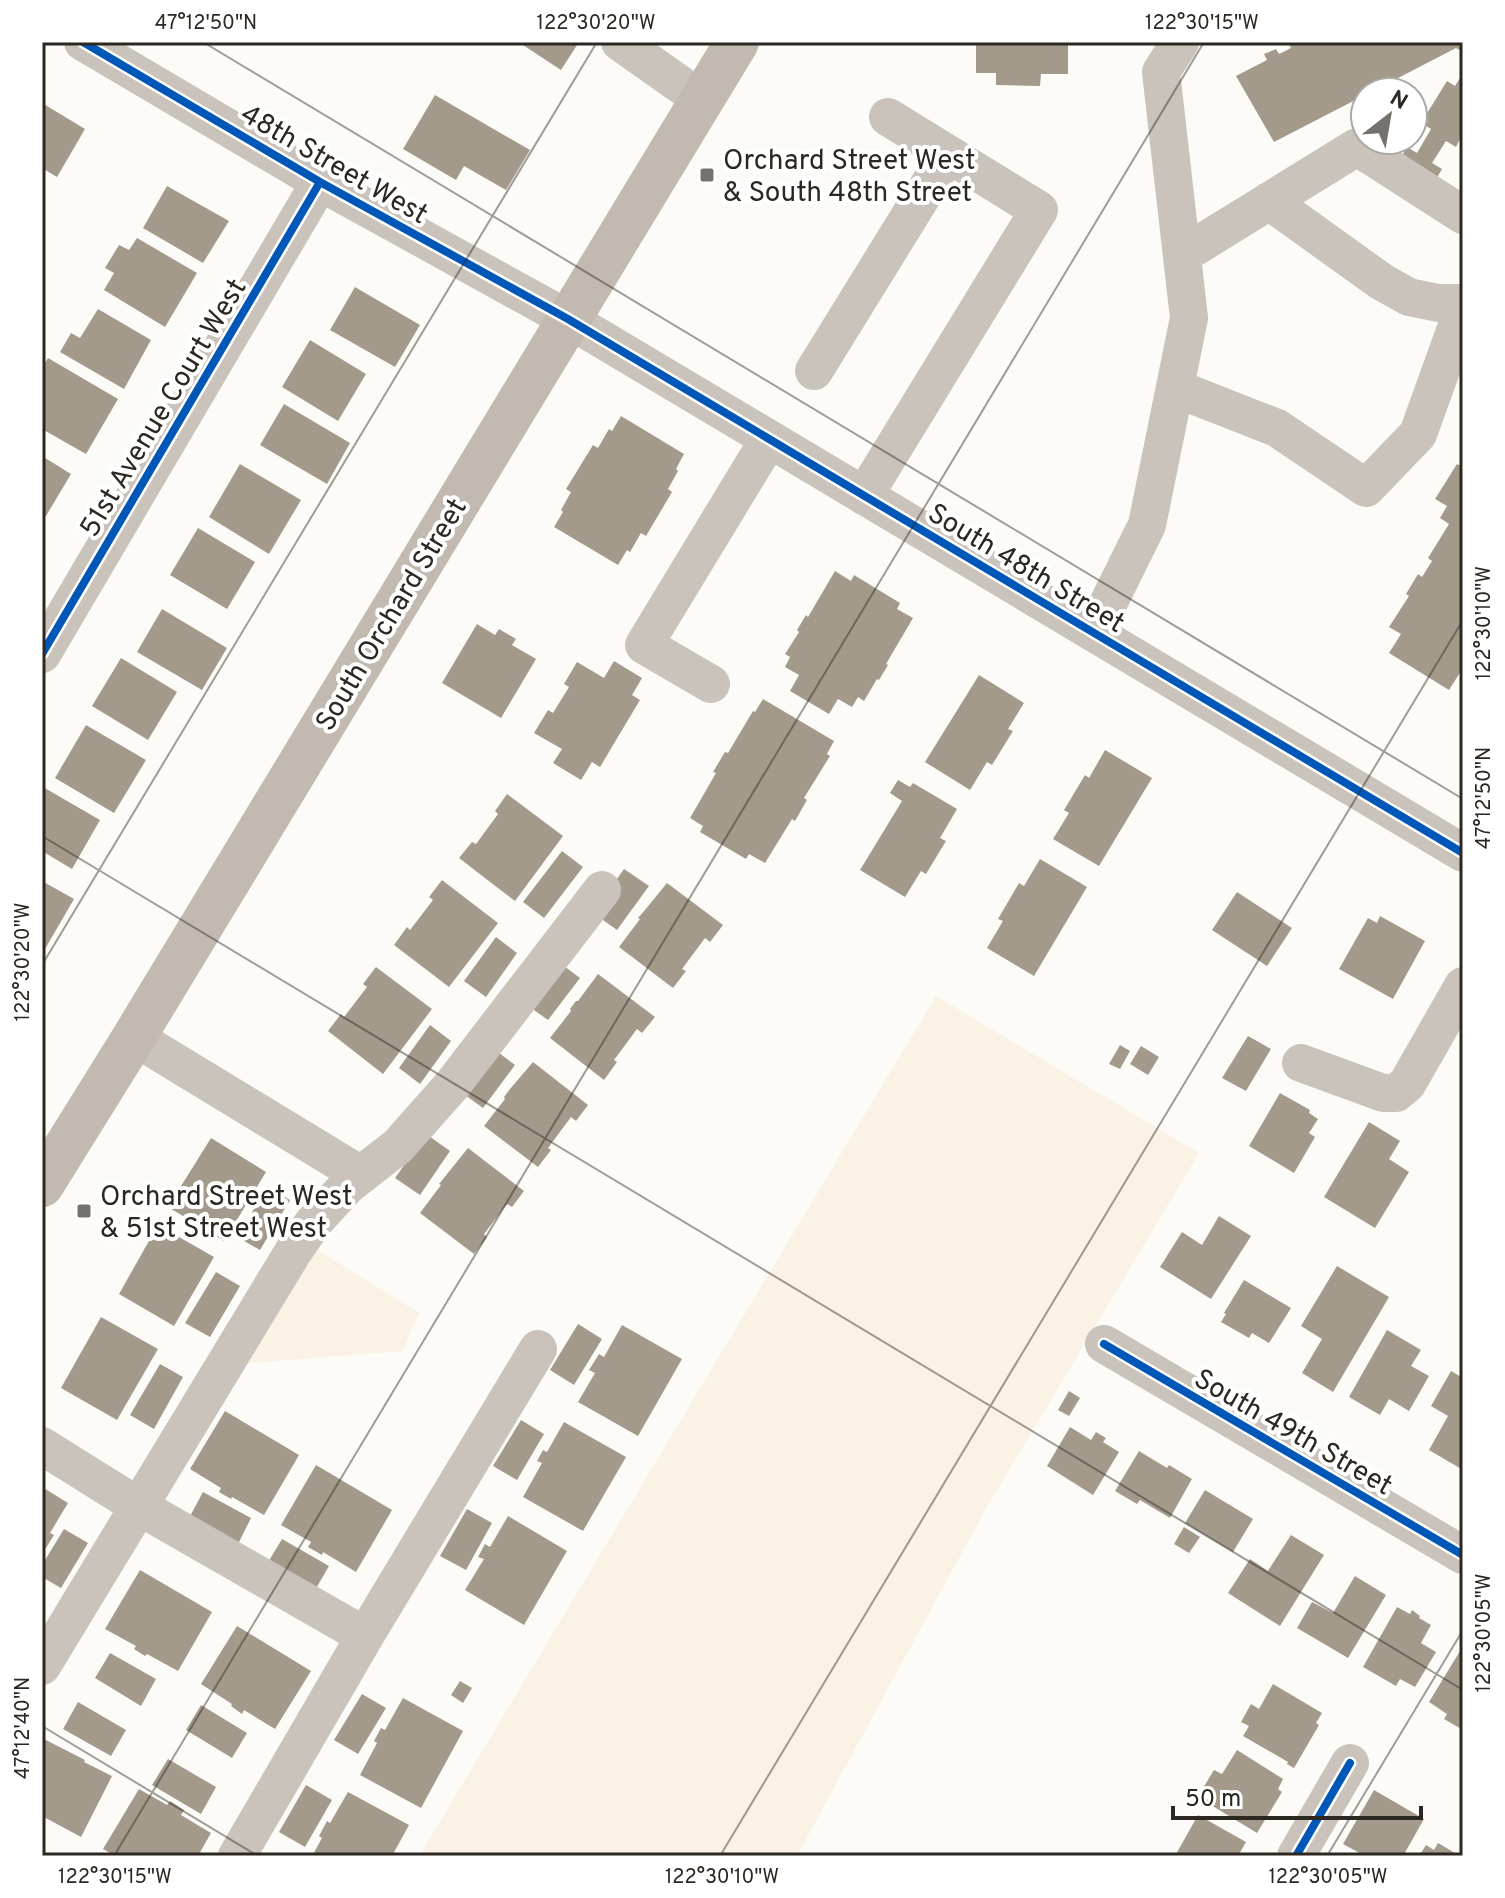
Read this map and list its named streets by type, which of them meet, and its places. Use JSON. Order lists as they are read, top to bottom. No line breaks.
{"streets":{"main road":["South Orchard Street"],"street":["48th Street West","51st Avenue Court West","South 48th Street","South 49th Street"]},"crossings":[["48th Street West","51st Avenue Court West"],["48th Street West","South 48th Street"],["48th Street West","South Orchard Street"],["South 48th Street","South Orchard Street"]],"places":{"transit":["Orchard Street West & South 48th Street","Orchard Street West & 51st Street West"]},"scale_bar":"50 m","north":"top right","coordinates":["47°12'50\"N","122°30'20\"W","122°30'15\"W","122°30'10\"W","122°30'05\"W","47°12'40\"N"]}
